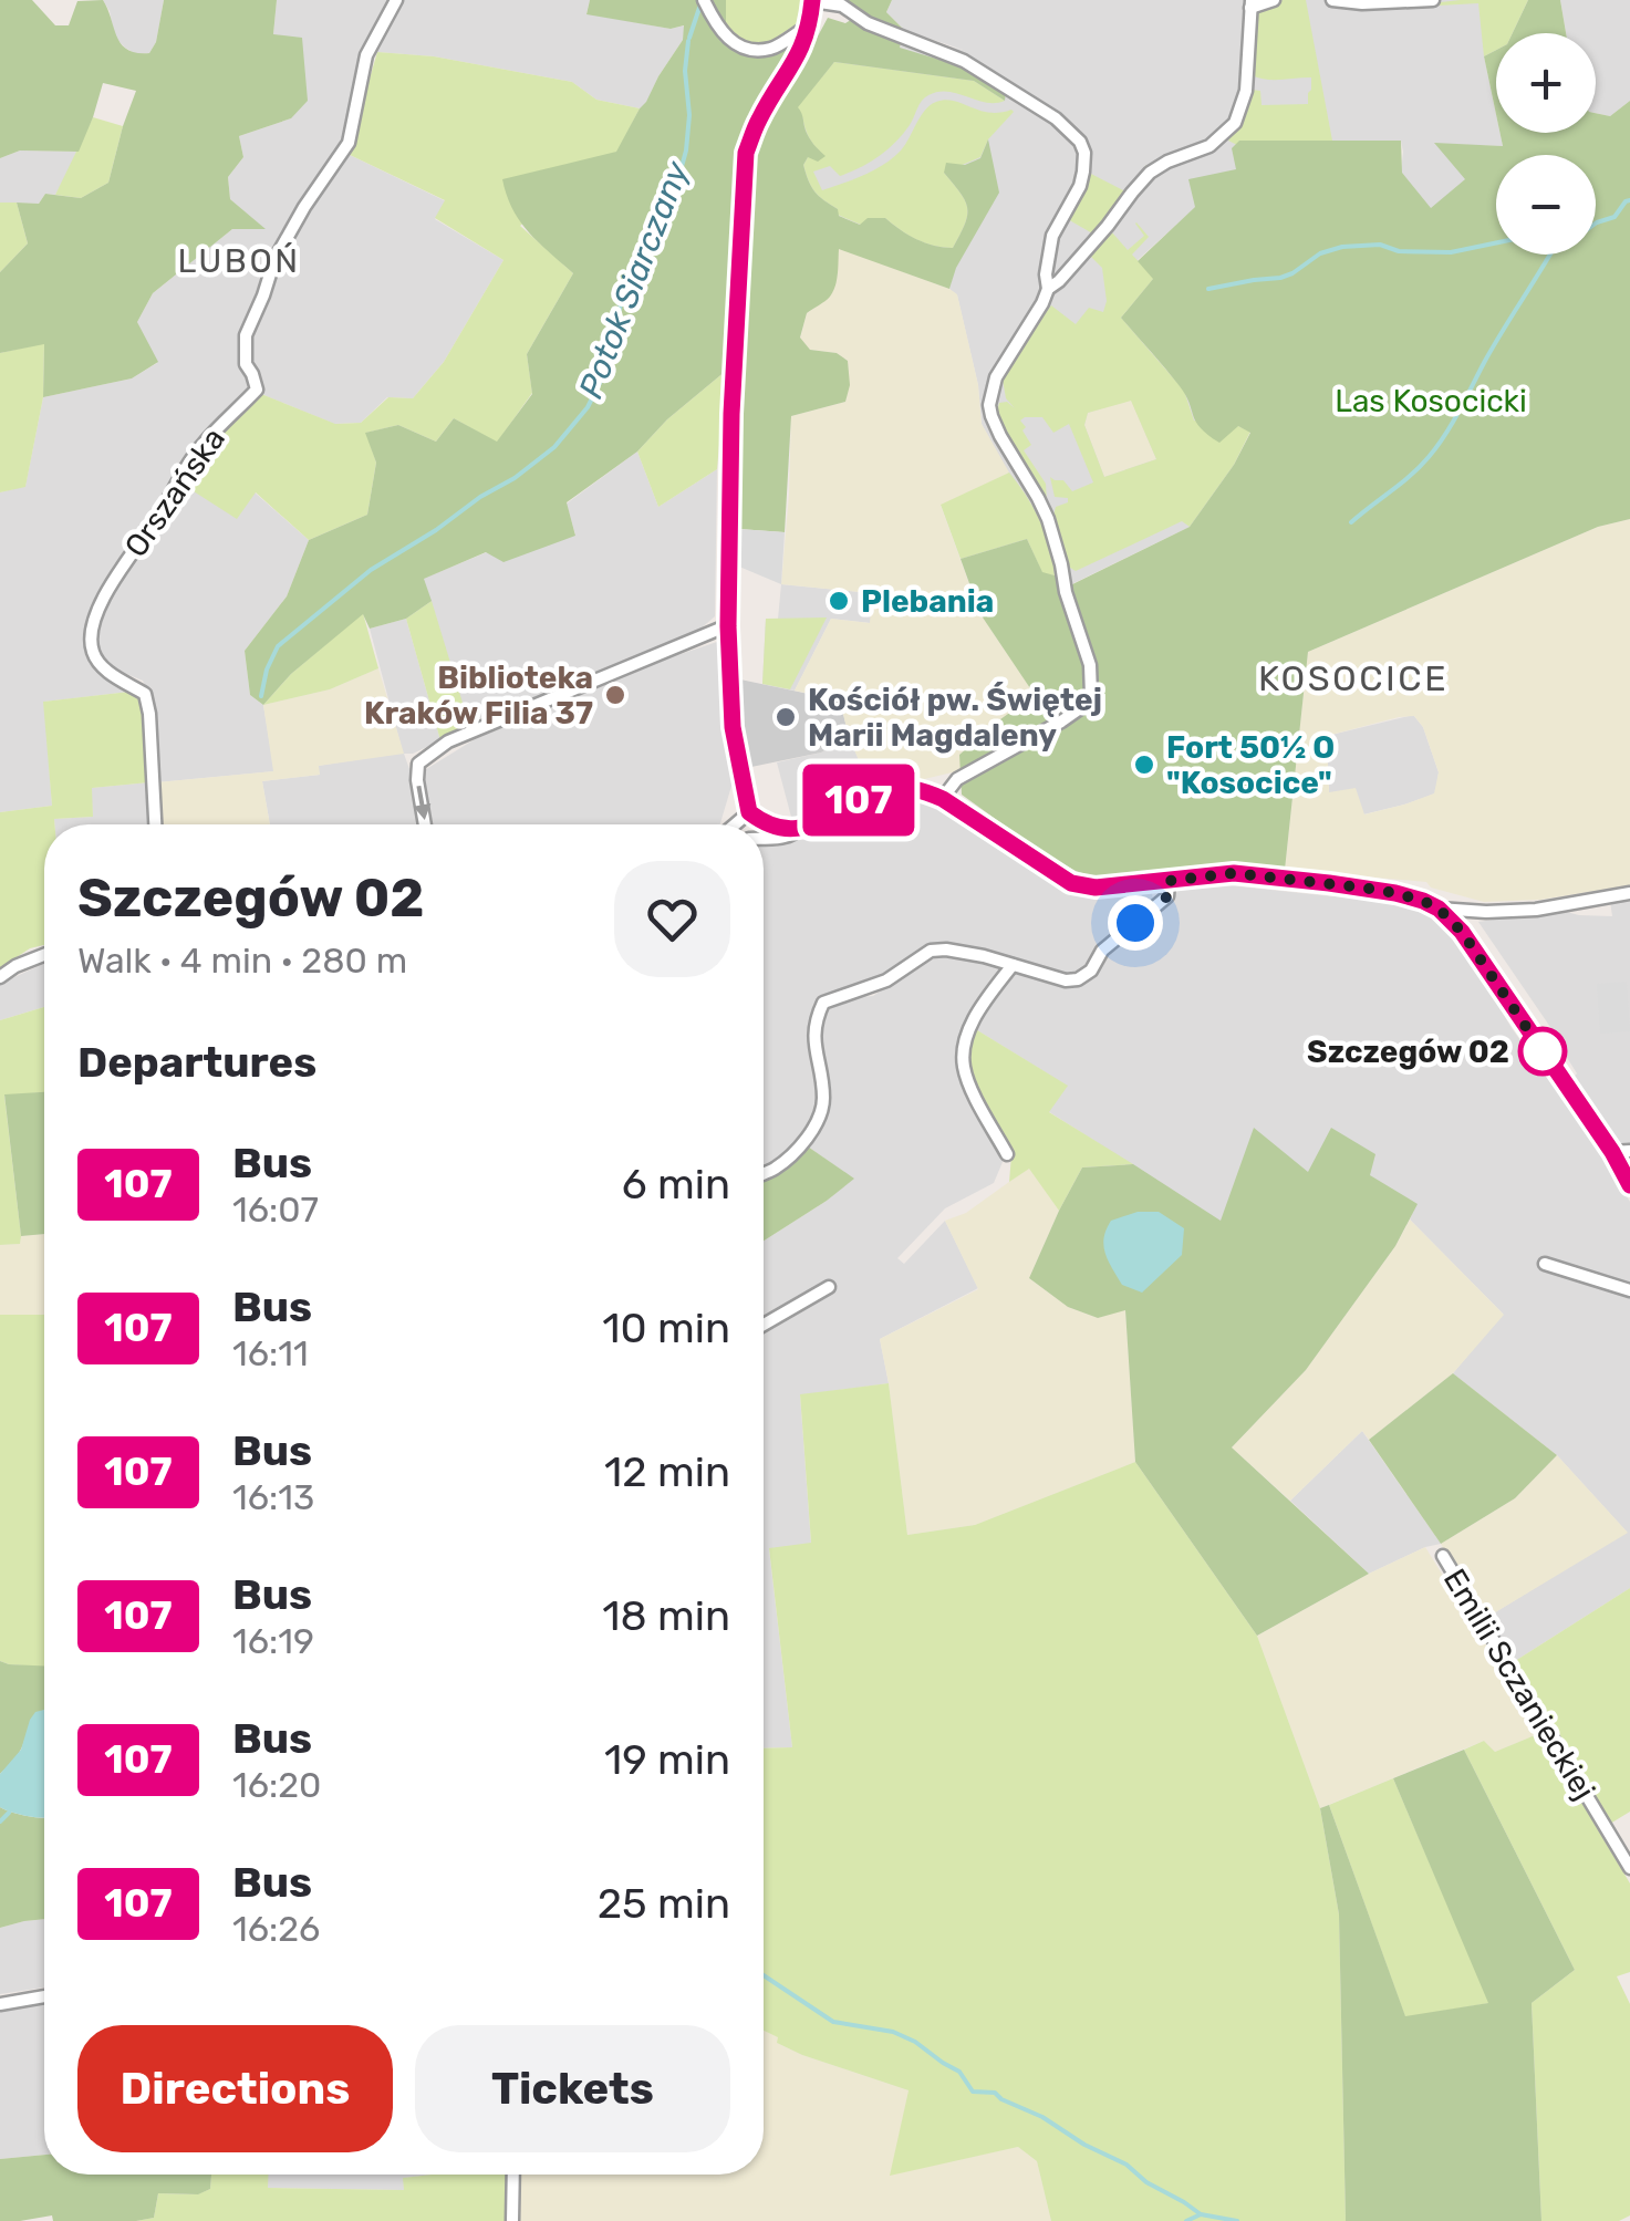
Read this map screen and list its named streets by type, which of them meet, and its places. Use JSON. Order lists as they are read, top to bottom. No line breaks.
{"streets":{"street":["Orszańska","Emilii Sczanieckiej"]},"districts":["LUBOŃ","KOSOCICE"],"water":["Potok Siarczany"],"parks":["Las Kosocicki"],"places":["Plebania","Biblioteka Kraków Filia 37","Kościół pw. Świętej Marii Magdaleny","Fort 50½ O \"Kosocice\"","Szczegów 02"],"lines":["bus line 107"],"page":{"on_map":"107","map_buttons":["+","−"],"heading":[["Szczegów 02","Walk · 4 min · 280 m"],"Departures"],"list":[{"mark":"107","name":"Bus","note":"16:07","value":"6 min"},{"mark":"107","name":"Bus","note":"16:11","value":"10 min"},{"mark":"107","name":"Bus","note":"16:13","value":"12 min"},{"mark":"107","name":"Bus","note":"16:19","value":"18 min"},{"mark":"107","name":"Bus","note":"16:20","value":"19 min"},{"mark":"107","name":"Bus","note":"16:26","value":"25 min"}],"buttons":["Directions","Tickets"]}}
